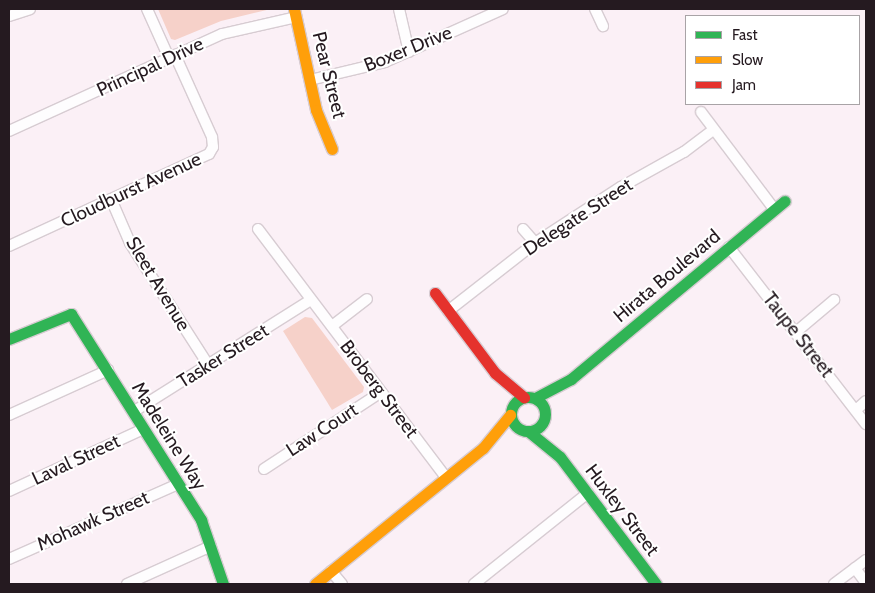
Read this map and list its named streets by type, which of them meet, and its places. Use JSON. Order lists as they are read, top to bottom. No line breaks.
{"streets":{"street":["Boxer Drive","Principal Drive","Pear Street","Cloudburst Avenue","Delegate Street","Hirata Boulevard","Sleet Avenue","Taupe Street","Tasker Street","Broberg Street","Law Court","Madeleine Way","Laval Street","Huxley Street","Mohawk Street"]},"crossings":[["Boxer Drive","Pear Street"],["Principal Drive","Pear Street"],["Principal Drive","Cloudburst Avenue"],["Cloudburst Avenue","Sleet Avenue"],["Hirata Boulevard","Taupe Street"],["Hirata Boulevard","Huxley Street"],["Sleet Avenue","Tasker Street"],["Tasker Street","Broberg Street"],["Tasker Street","Madeleine Way"],["Broberg Street","Law Court"],["Madeleine Way","Laval Street"],["Madeleine Way","Mohawk Street"]],"legend":["Fast","Slow","Jam"]}
